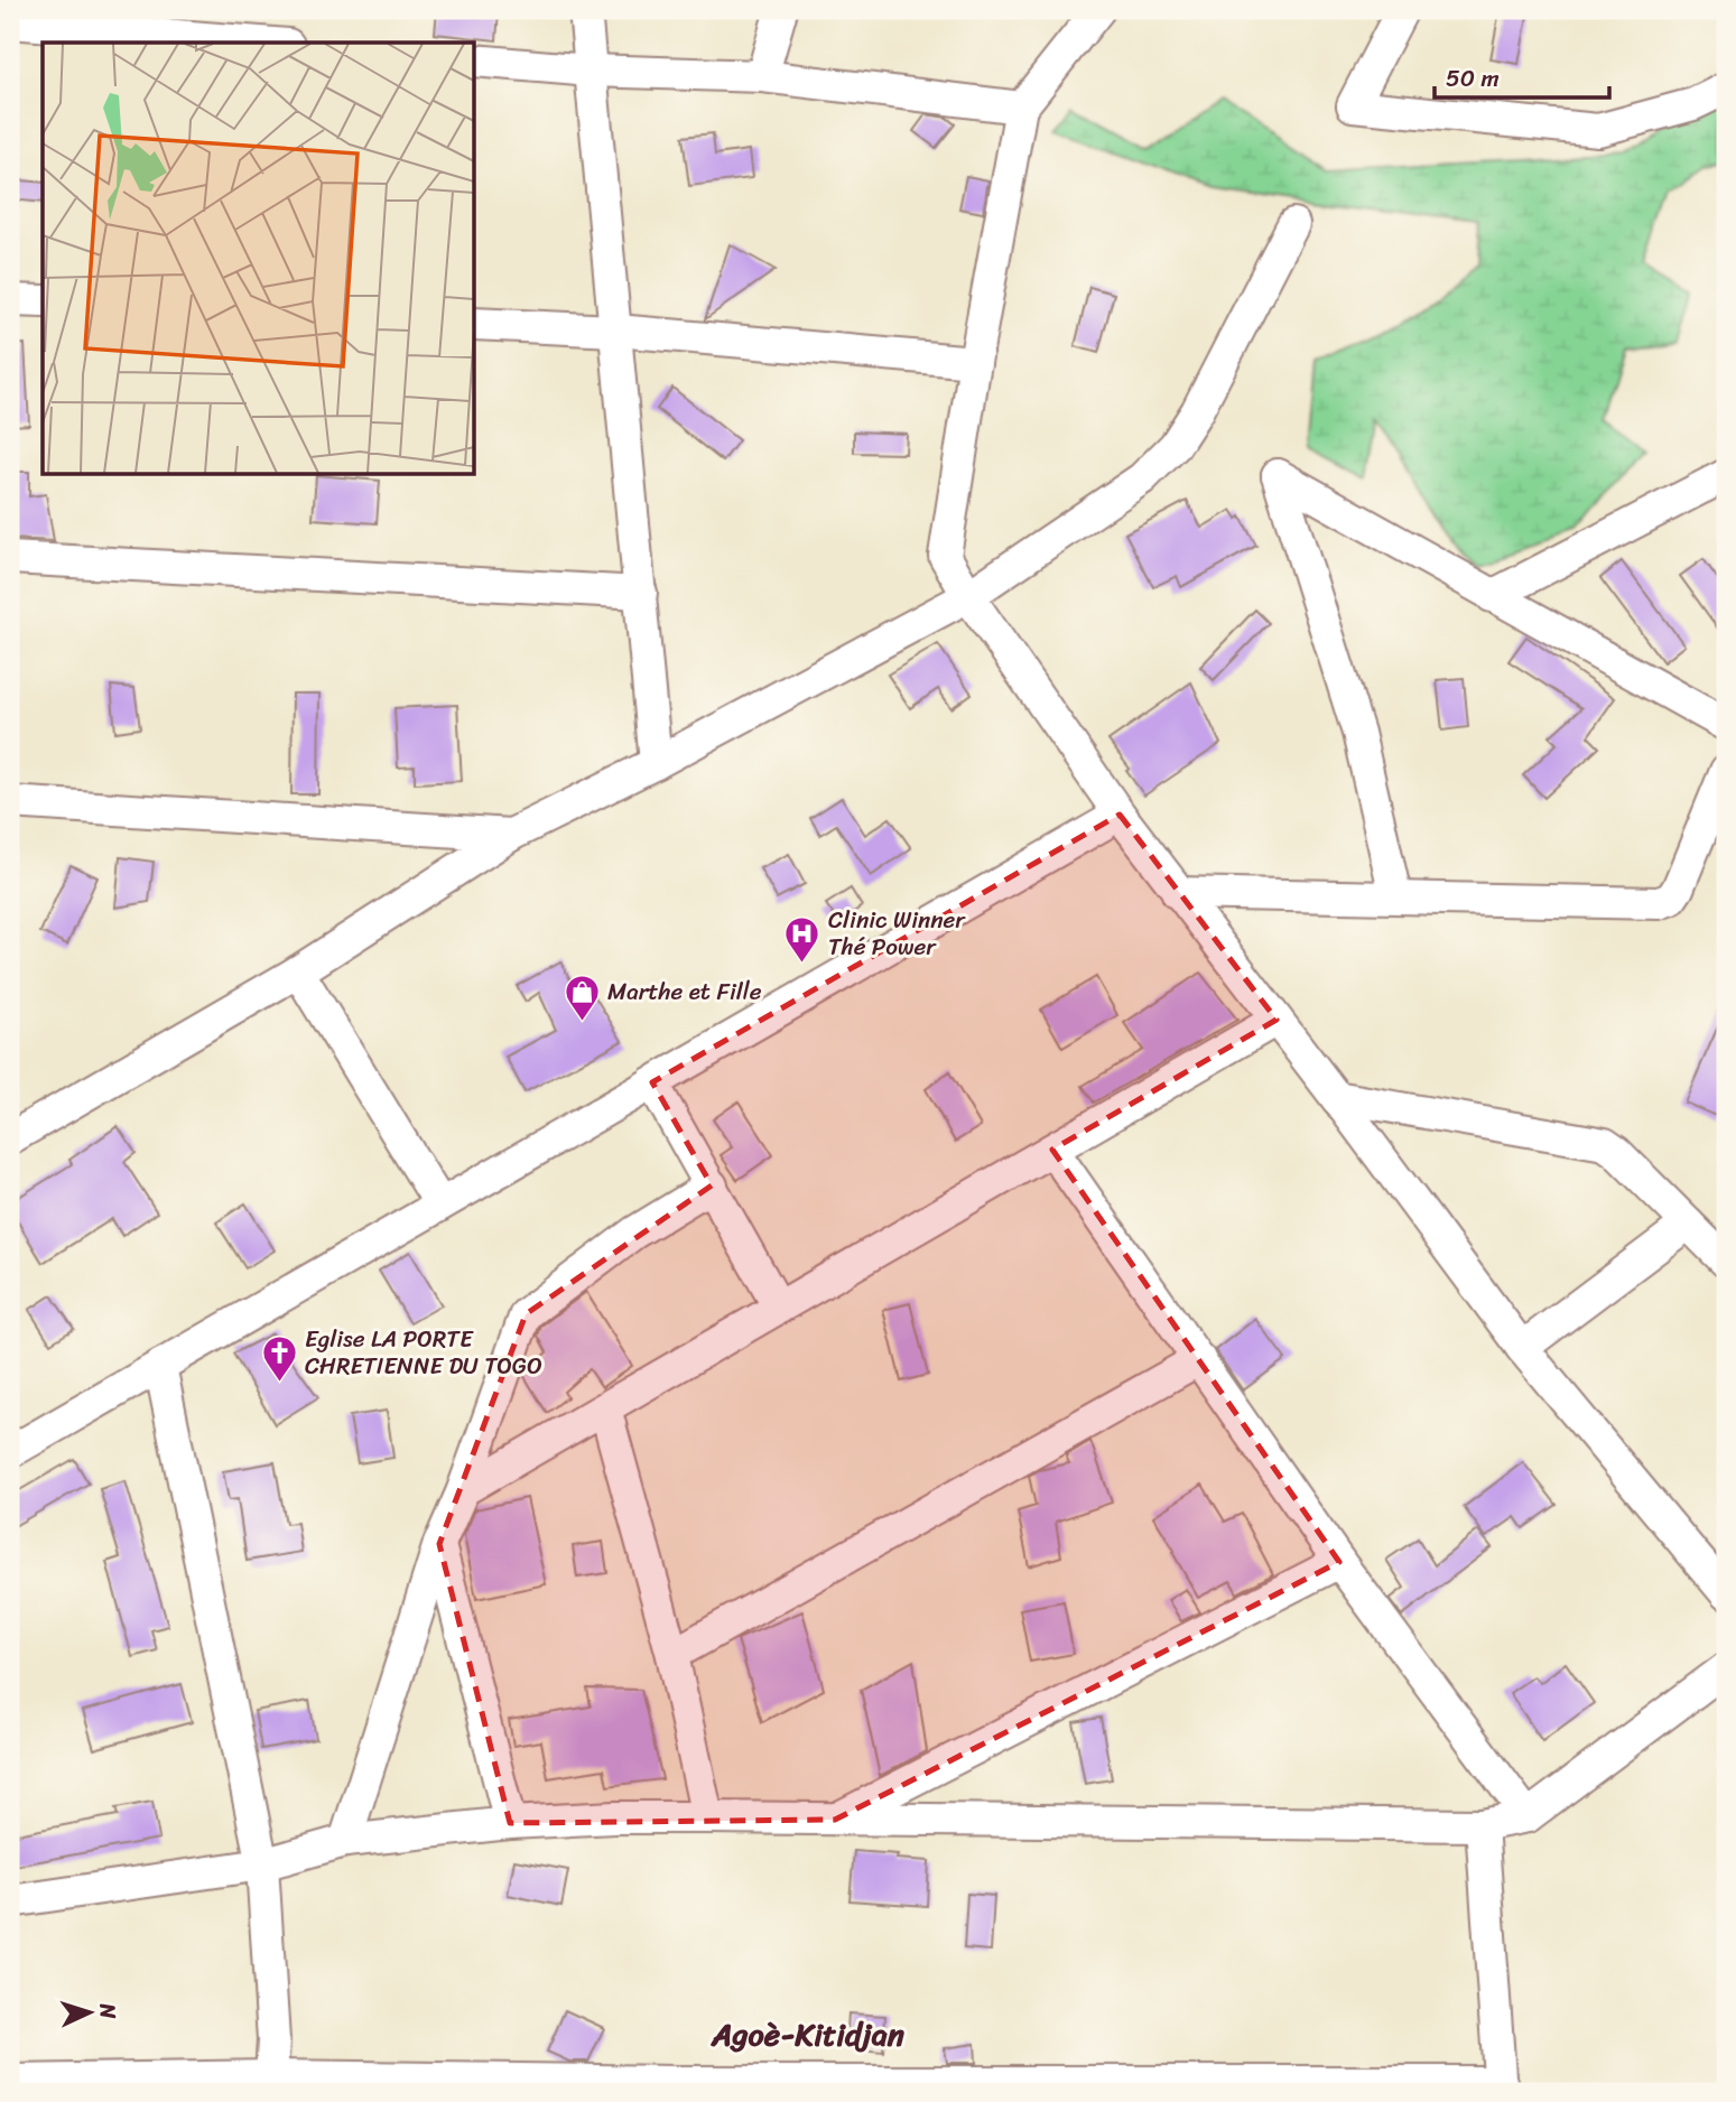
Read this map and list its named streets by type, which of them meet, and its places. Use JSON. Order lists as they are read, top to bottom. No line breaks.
{"districts":["Agoè-Kitidjan"],"places":{"hospital":["Clinic Winner Thé Power"],"shop":["Marthe et Fille"],"church":["Eglise LA PORTE CHRETIENNE DU TOGO"]},"scale_bar":"50 m","north":"right"}
